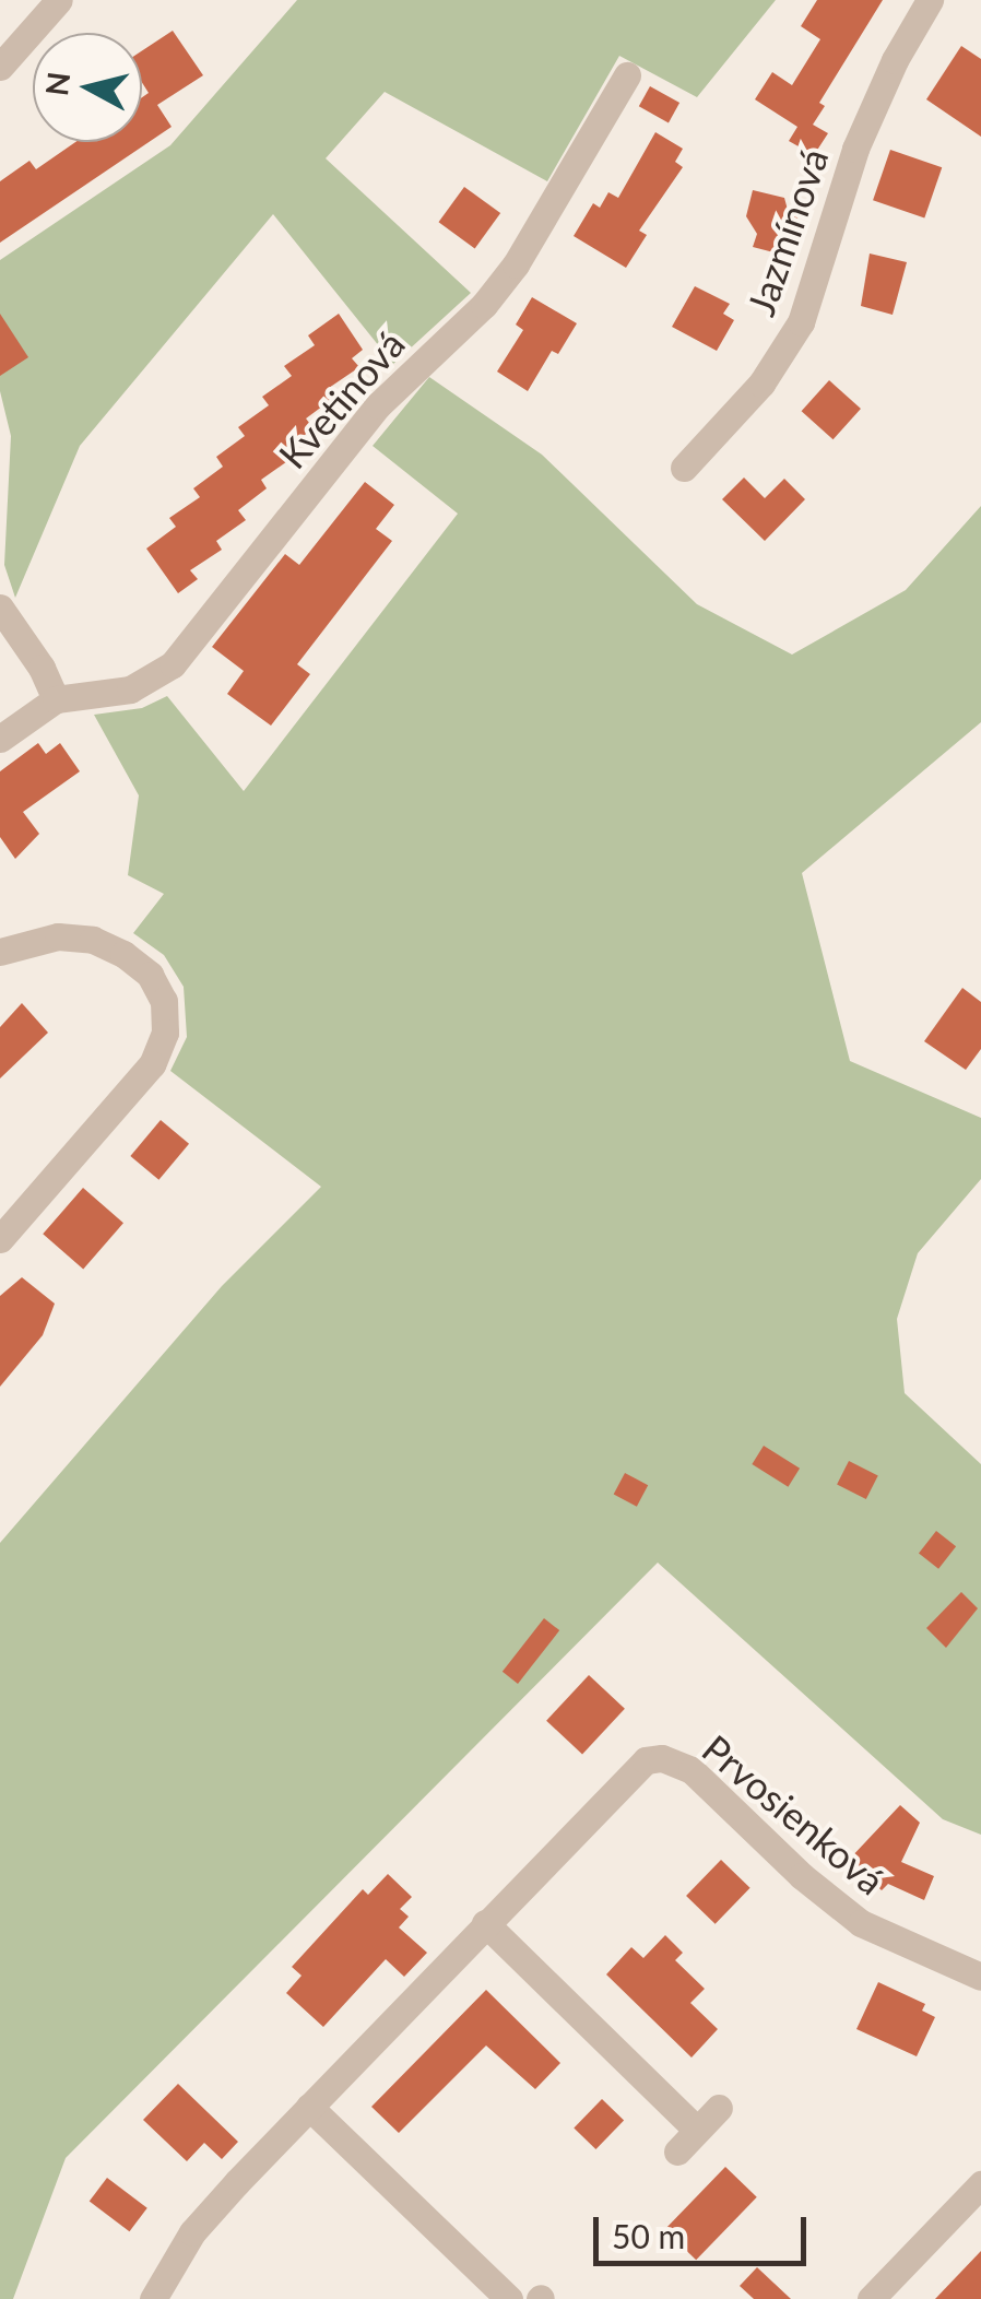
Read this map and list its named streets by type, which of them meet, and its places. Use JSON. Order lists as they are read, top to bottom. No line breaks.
{"streets":{"street":["Jazmínová","Kvetinová","Prvosienková"]},"scale_bar":"50 m","north":"left"}
